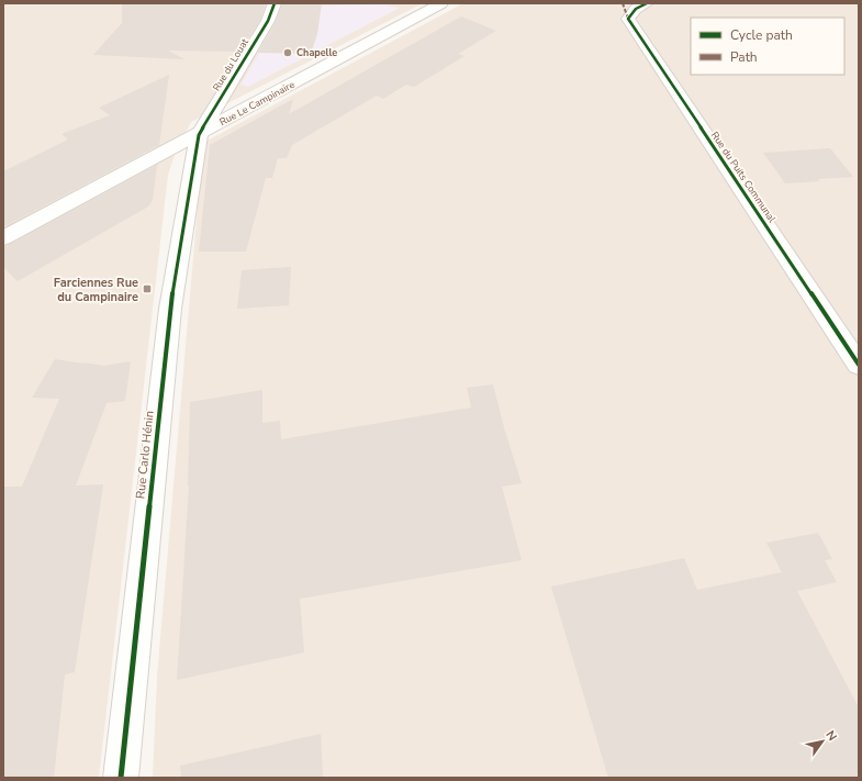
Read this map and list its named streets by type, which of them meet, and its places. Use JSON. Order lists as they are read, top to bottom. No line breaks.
{"streets":{"street":["Rue du Louat","Rue Le Campinaire","Rue du Puits Communal","Rue Carlo Hénin"]},"crossings":[["Rue du Louat","Rue Le Campinaire"],["Rue du Louat","Rue Carlo Hénin"],["Rue Le Campinaire","Rue Carlo Hénin"]],"places":{"other":["Chapelle"],"transit":["Farciennes Rue du Campinaire"]},"legend":["Cycle path","Path"],"north":"top right"}
